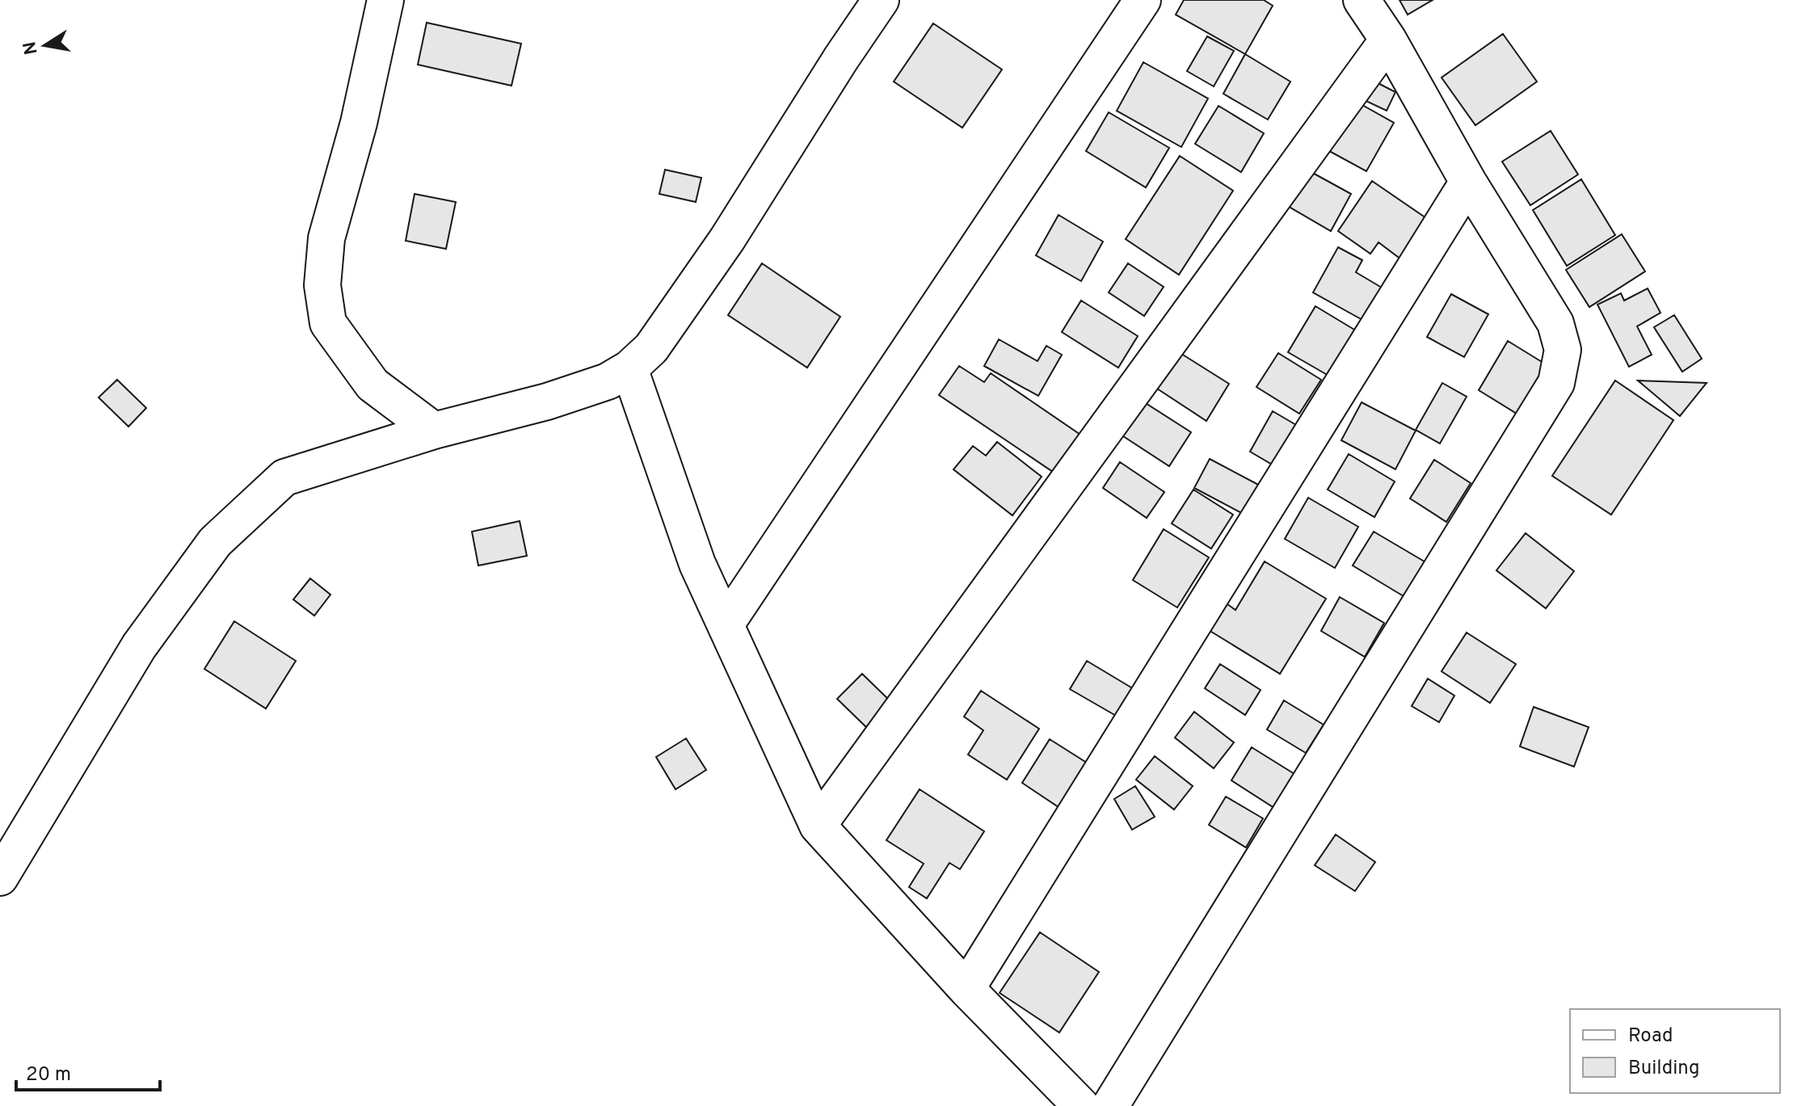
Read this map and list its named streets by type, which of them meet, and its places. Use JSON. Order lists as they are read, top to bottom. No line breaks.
{"legend":["Road","Building"],"scale_bar":"20 m","north":"left"}
